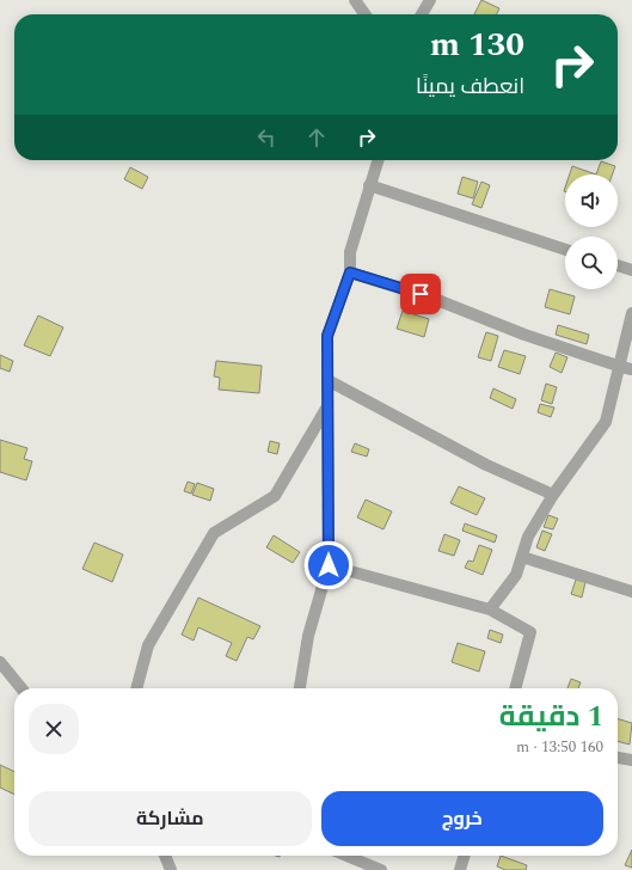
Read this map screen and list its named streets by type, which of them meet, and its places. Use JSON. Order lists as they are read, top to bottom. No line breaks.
{"page":{"turn":["130 m","انعطف يمينًا"],"heading":["1 دقيقة","160 m · 13:50"],"buttons":["خروج","مشاركة"]}}
